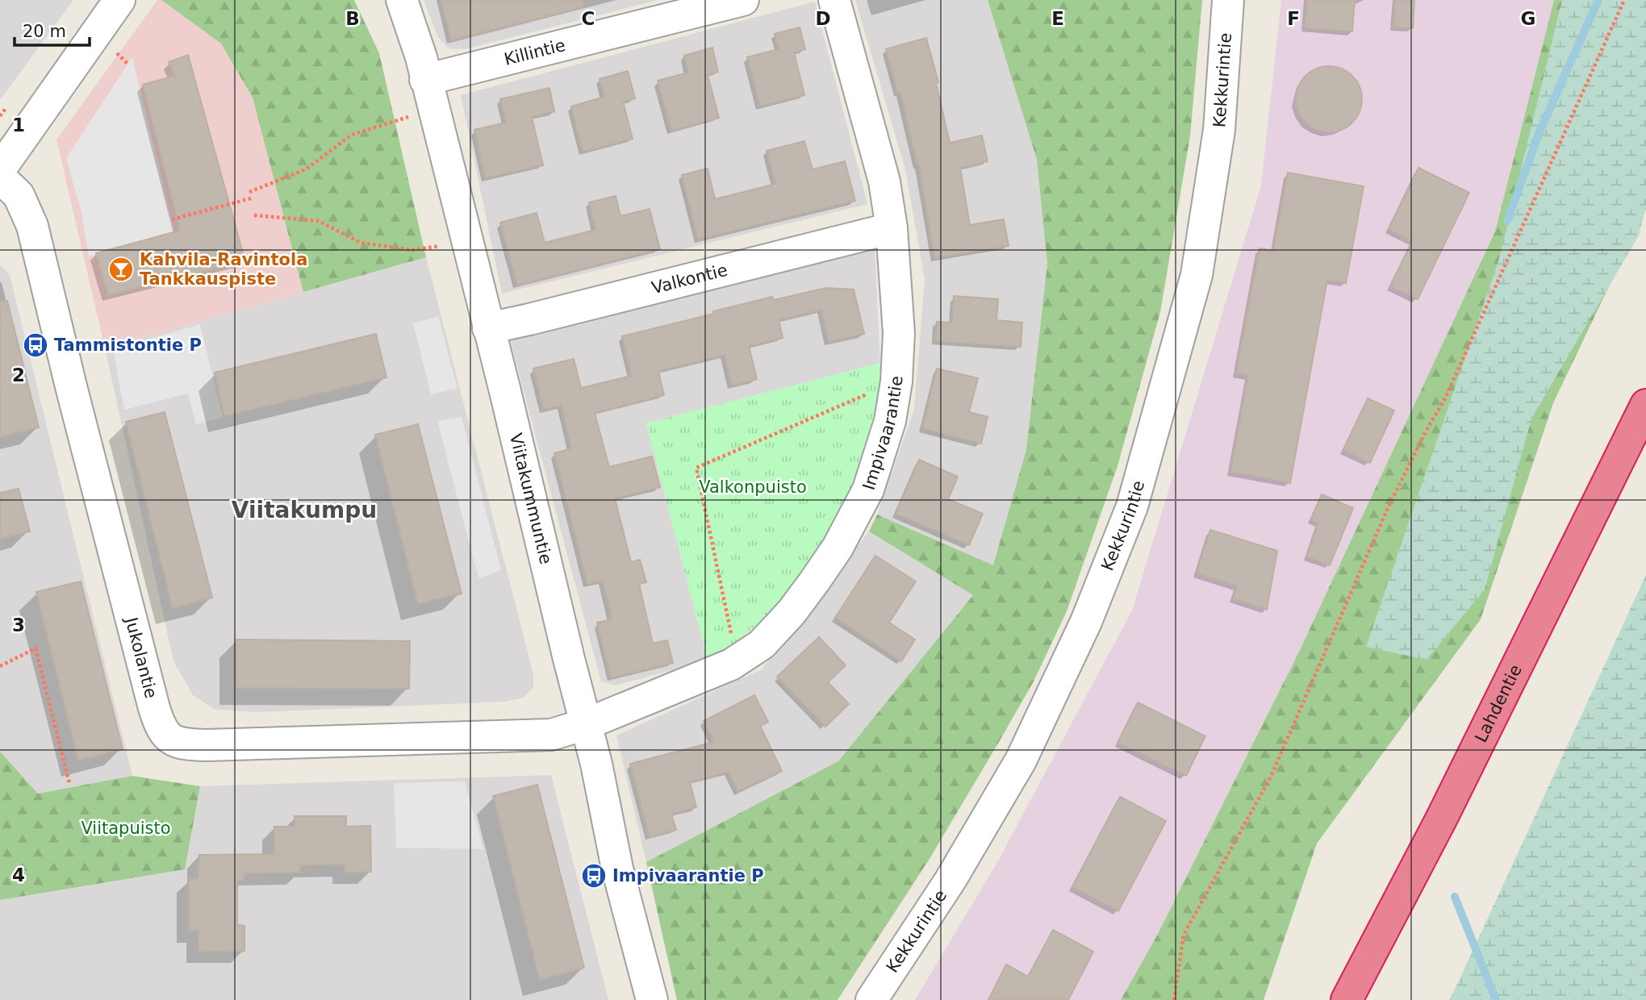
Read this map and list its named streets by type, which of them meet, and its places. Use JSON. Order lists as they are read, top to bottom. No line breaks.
{"streets":{"highway":["Lahdentie"],"street":["Killintie","Kekkurintie","Valkontie","Impivaarantie","Viitakummuntie","Jukolantie"]},"crossings":[["Killintie","Viitakummuntie"],["Valkontie","Impivaarantie"],["Valkontie","Viitakummuntie"],["Impivaarantie","Viitakummuntie"],["Impivaarantie","Jukolantie"],["Viitakummuntie","Jukolantie"]],"districts":["Viitakumpu"],"parks":["Valkonpuisto","Viitapuisto"],"places":{"bar":["Kahvila-Ravintola Tankkauspiste"],"bus stop":["Tammistontie P","Impivaarantie P"]},"scale_bar":"20 m","grid":{"columns":["B","C","D","E","F","G"],"rows":["1","2","3","4"]}}
